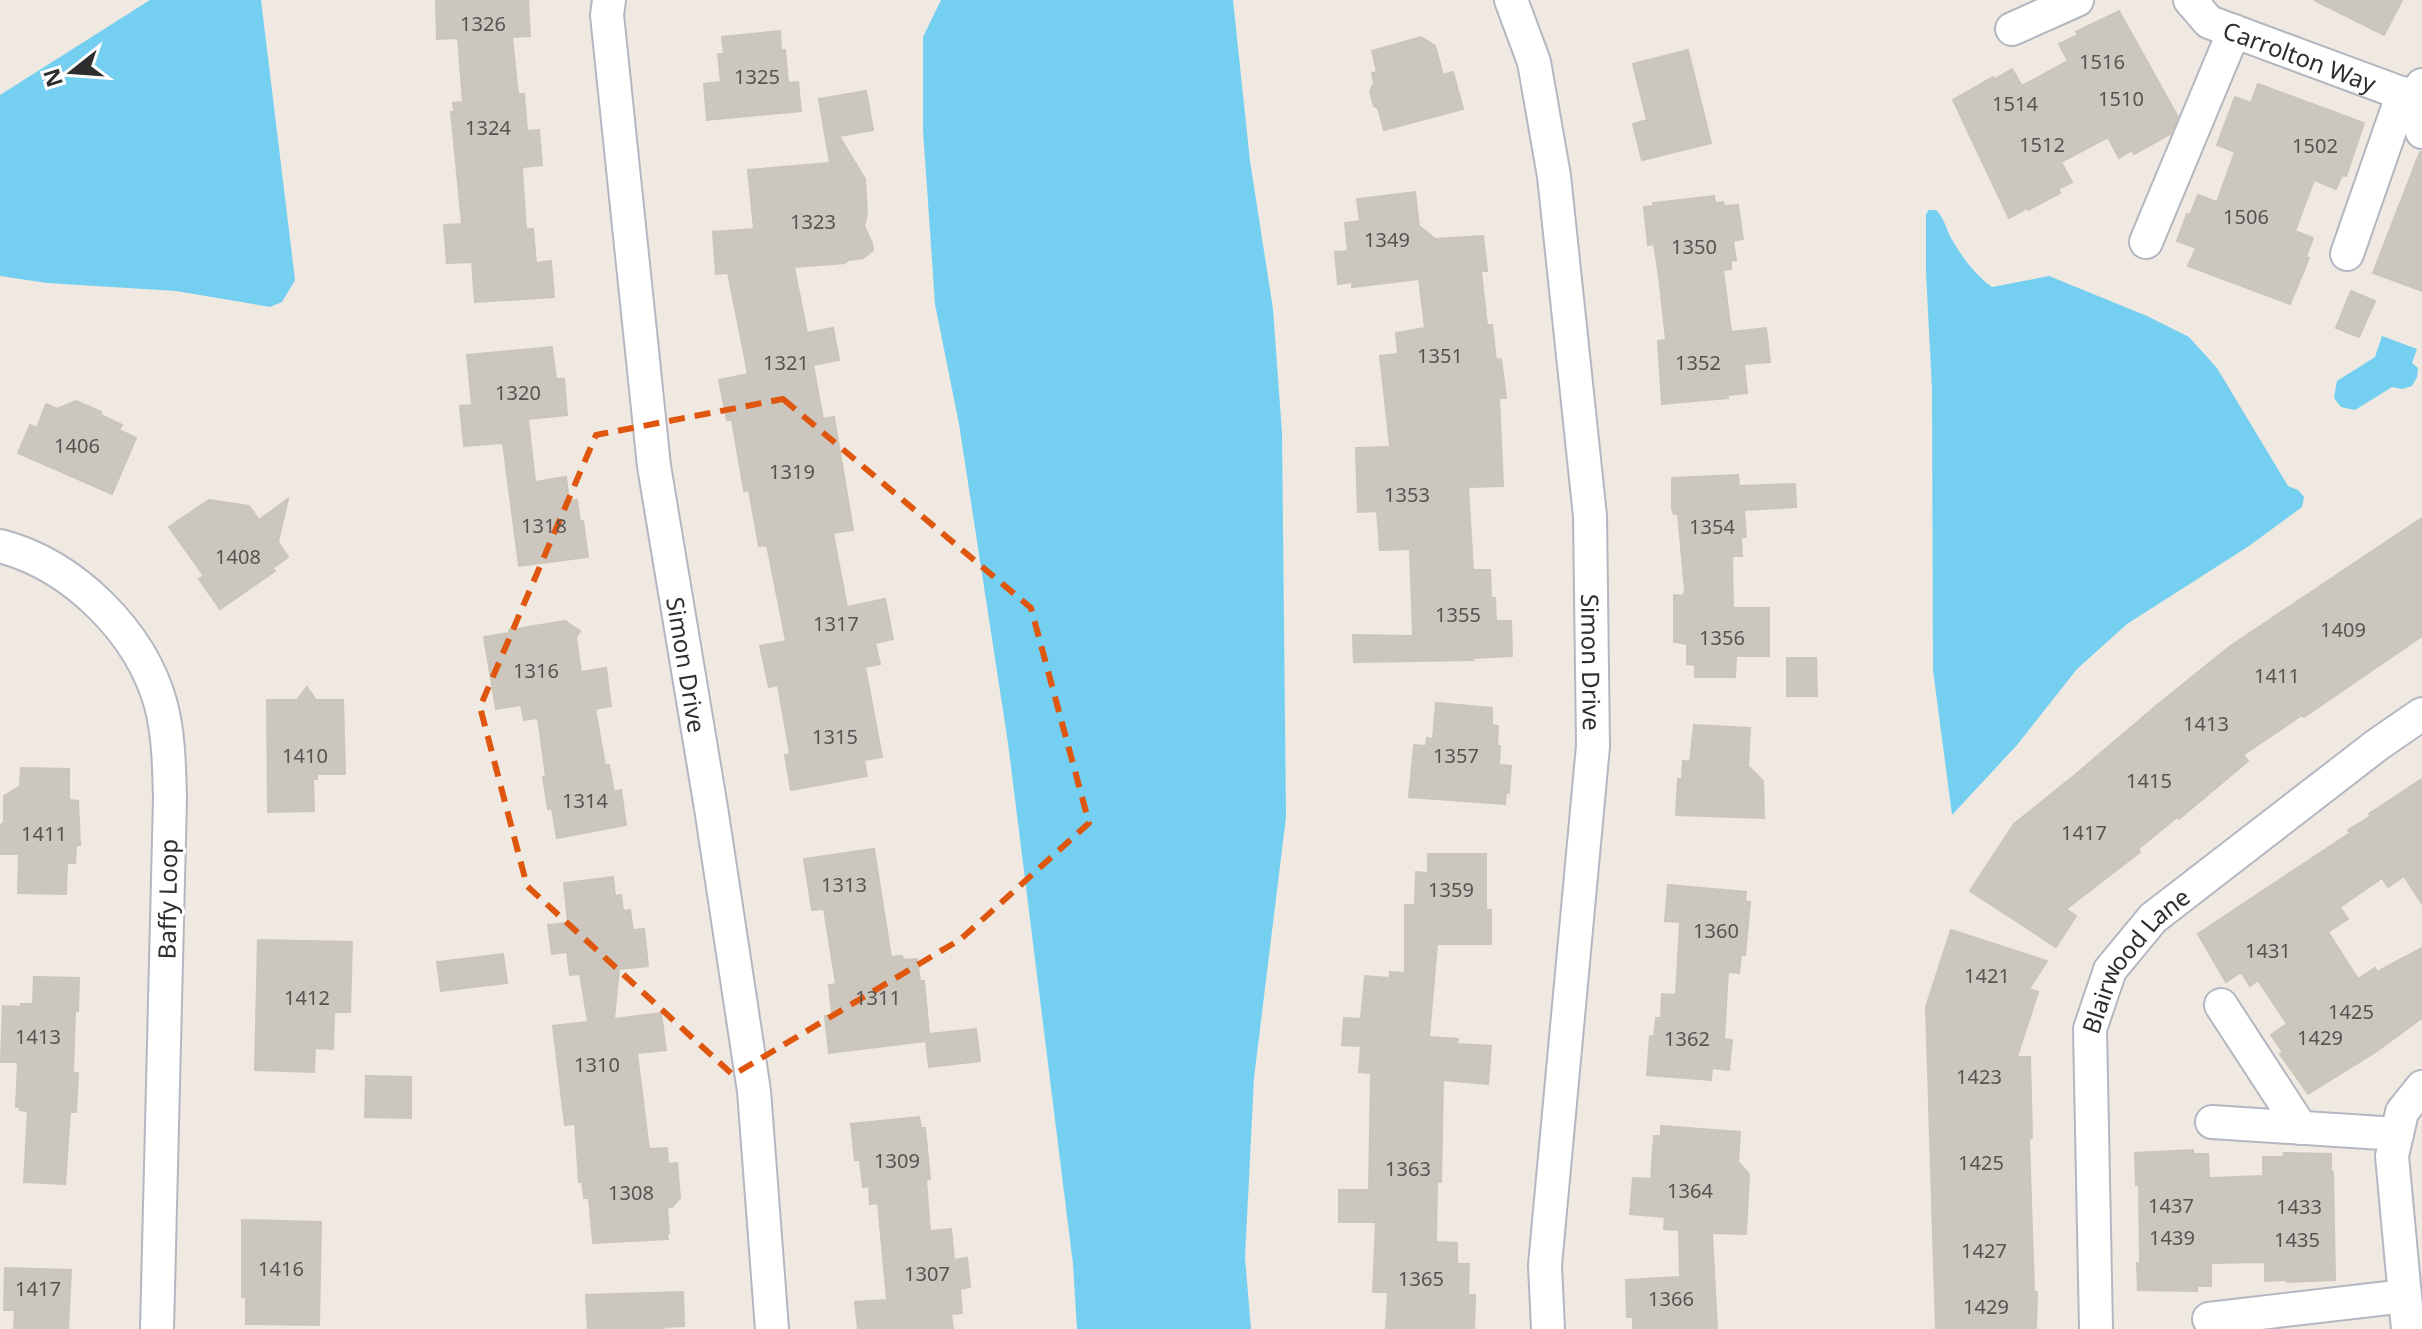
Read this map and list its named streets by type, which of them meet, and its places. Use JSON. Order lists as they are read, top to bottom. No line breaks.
{"streets":{"street":["Carrolton Way","Simon Drive","Baffy Loop","Blairwood Lane"]},"house_numbers":["1326","1516","1325","1510","1514","1324","1512","1502","1506","1323","1349","1350","1351","1321","1352","1320","1406","1319","1353","1318","1354","1408","1355","1317","1409","1356","1316","1411","1413","1315","1410","1357","1415","1314","1417","1411","1313","1359","1360","1431","1421","1412","1311","1425","1413","1429","1362","1310","1423","1309","1425","1363","1364","1308","1437","1433","1439","1435","1427","1416","1307","1365","1417","1366","1429"],"north":"left"}
